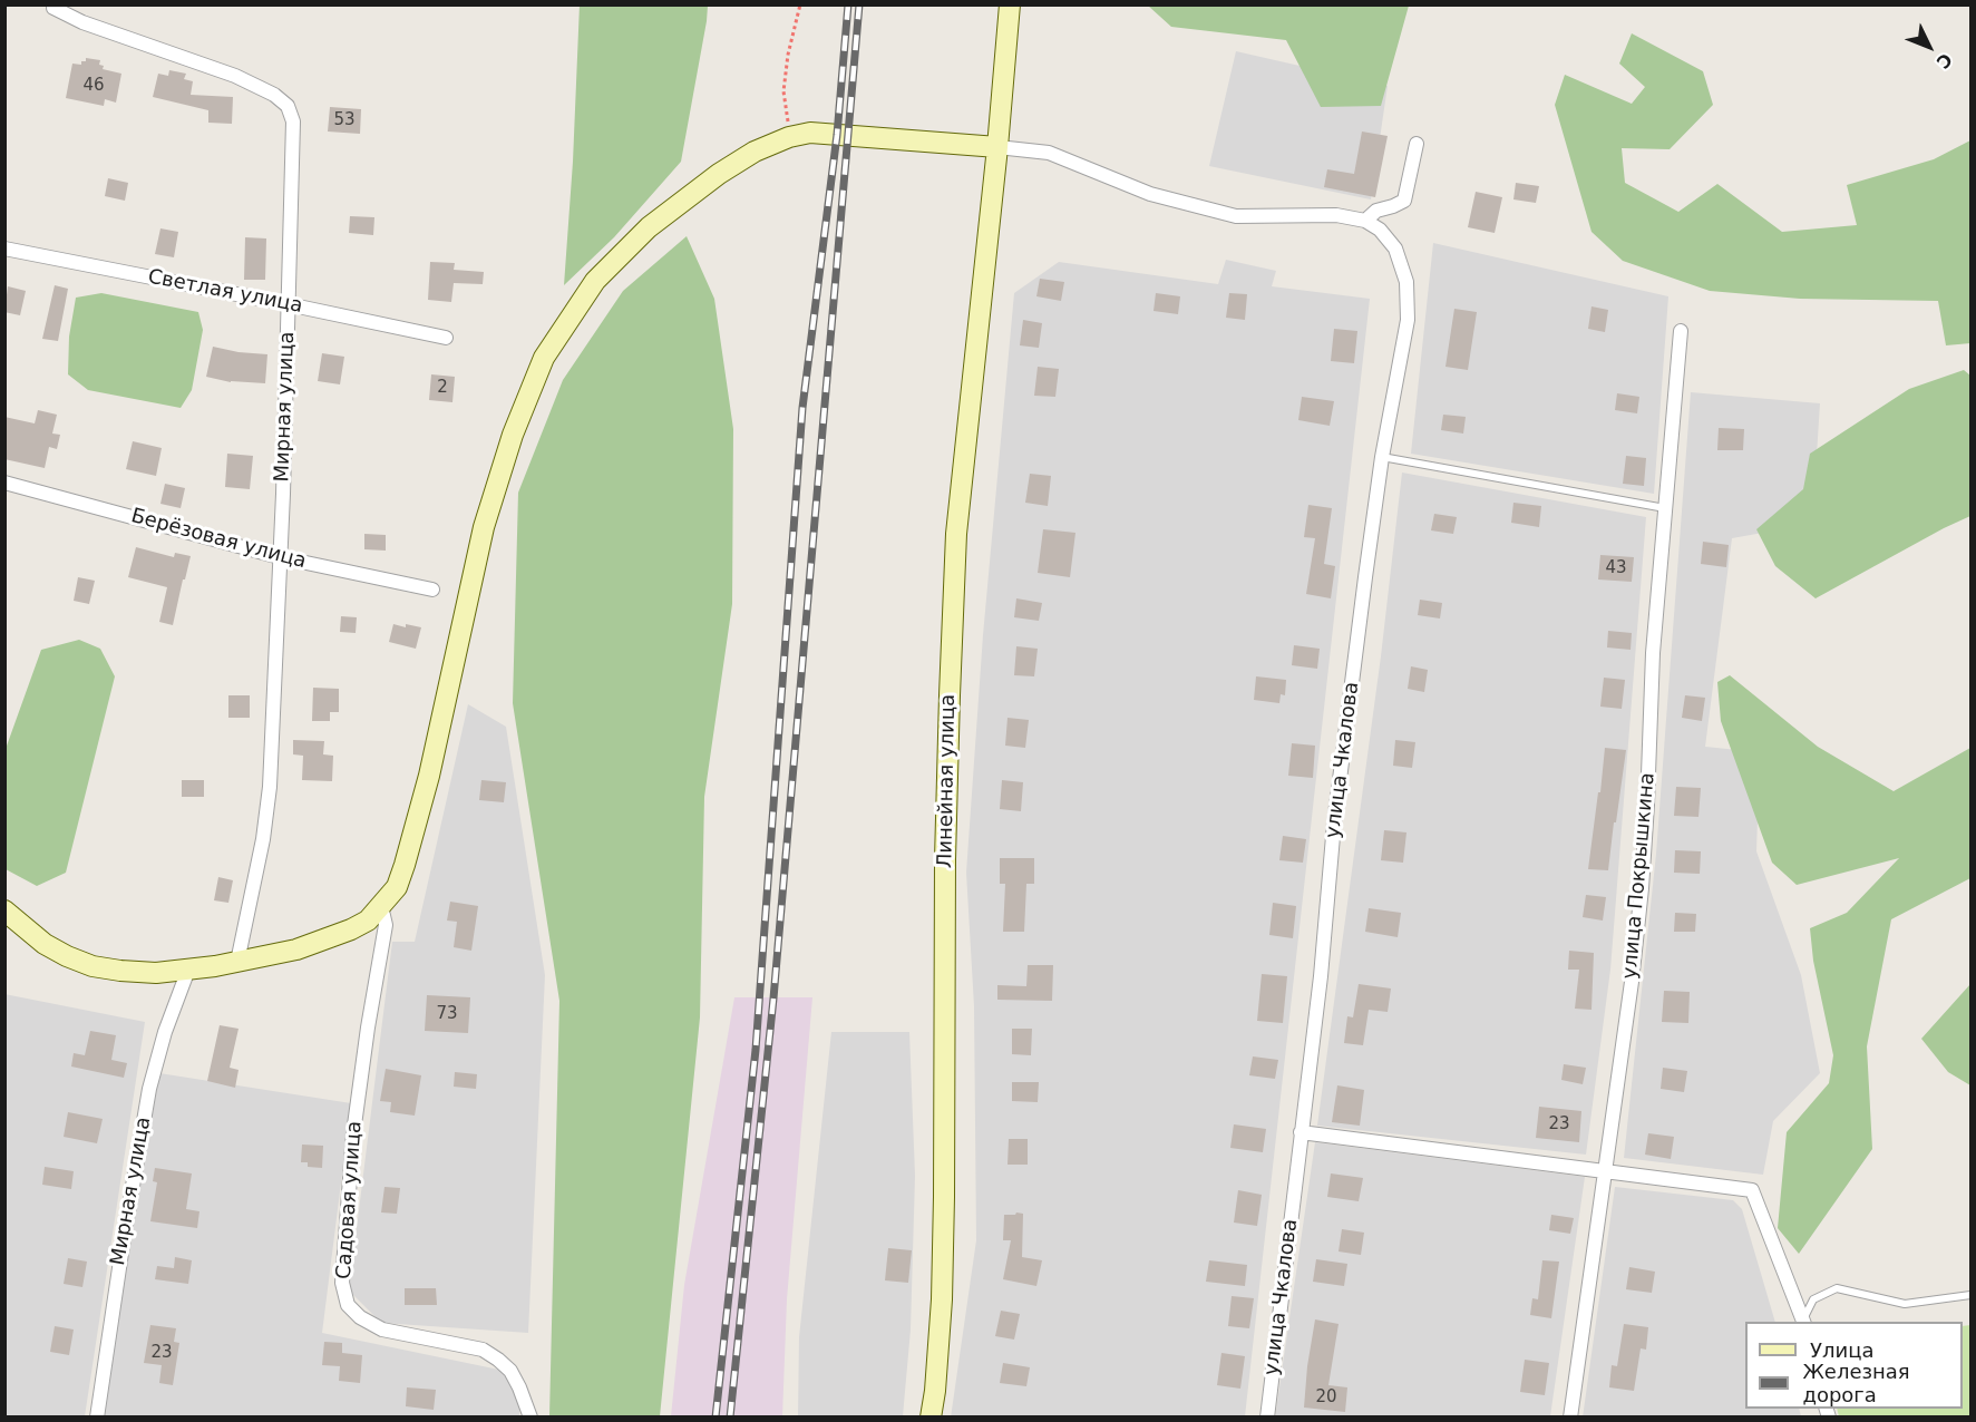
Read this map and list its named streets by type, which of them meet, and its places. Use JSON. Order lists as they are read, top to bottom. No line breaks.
{"streets":{"street":["Светлая улица","Мирная улица","Берёзовая улица","улица Чкалова","Линейная улица","улица Покрышкина","Садовая улица"]},"crossings":[["Светлая улица","Мирная улица"],["Мирная улица","Берёзовая улица"]],"house_numbers":["46","53","2","43","73","23","23","20"],"legend":["Улица","Железная дорога"],"north":"bottom right"}
